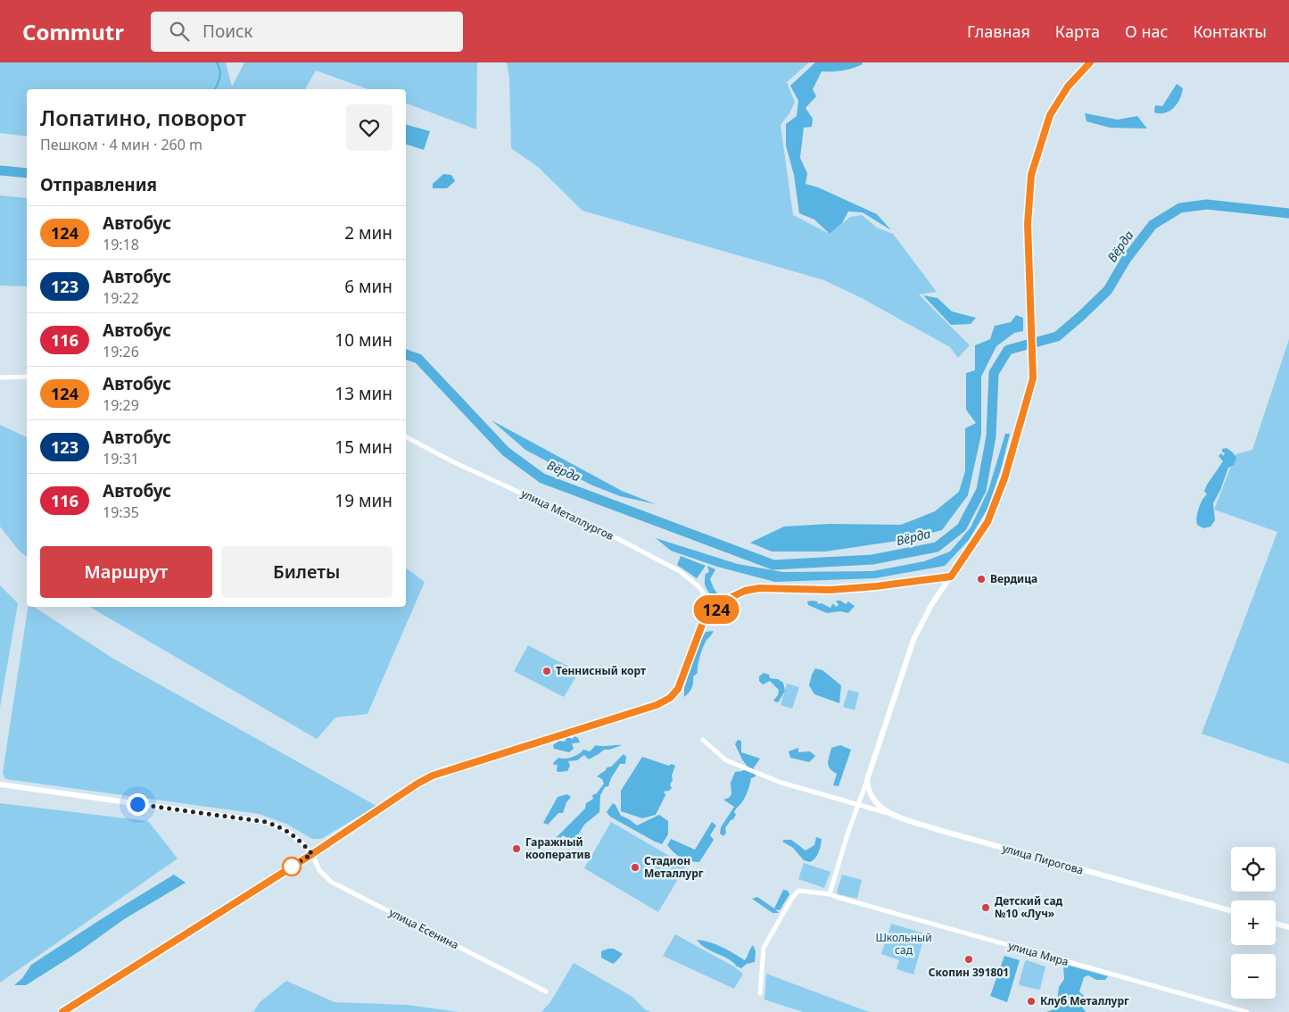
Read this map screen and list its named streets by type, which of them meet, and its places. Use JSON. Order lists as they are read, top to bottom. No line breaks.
{"streets":{"street":["улица Металлургов","улица Пирогова","улица Есенина","улица Мира"]},"water":["Вёрда"],"parks":["Школьный сад"],"places":["Вердица","Теннисный корт","Гаражный кооператив","Стадион Металлург","Детский сад №10 «Луч»","Скопин 391801","Клуб Металлург"],"lines":["bus line 124"],"page":{"header":"Commutr","search":"Поиск","nav":["Главная","Карта","О нас","Контакты"],"on_map":"124","heading":[["Лопатино, поворот","Пешком · 4 мин · 260 m"],"Отправления"],"list":[{"mark":"124","name":"Автобус","note":"19:18","value":"2 мин"},{"mark":"123","name":"Автобус","note":"19:22","value":"6 мин"},{"mark":"116","name":"Автобус","note":"19:26","value":"10 мин"},{"mark":"124","name":"Автобус","note":"19:29","value":"13 мин"},{"mark":"123","name":"Автобус","note":"19:31","value":"15 мин"},{"mark":"116","name":"Автобус","note":"19:35","value":"19 мин"}],"buttons":["Маршрут","Билеты"],"map_buttons":["+","−"]}}
